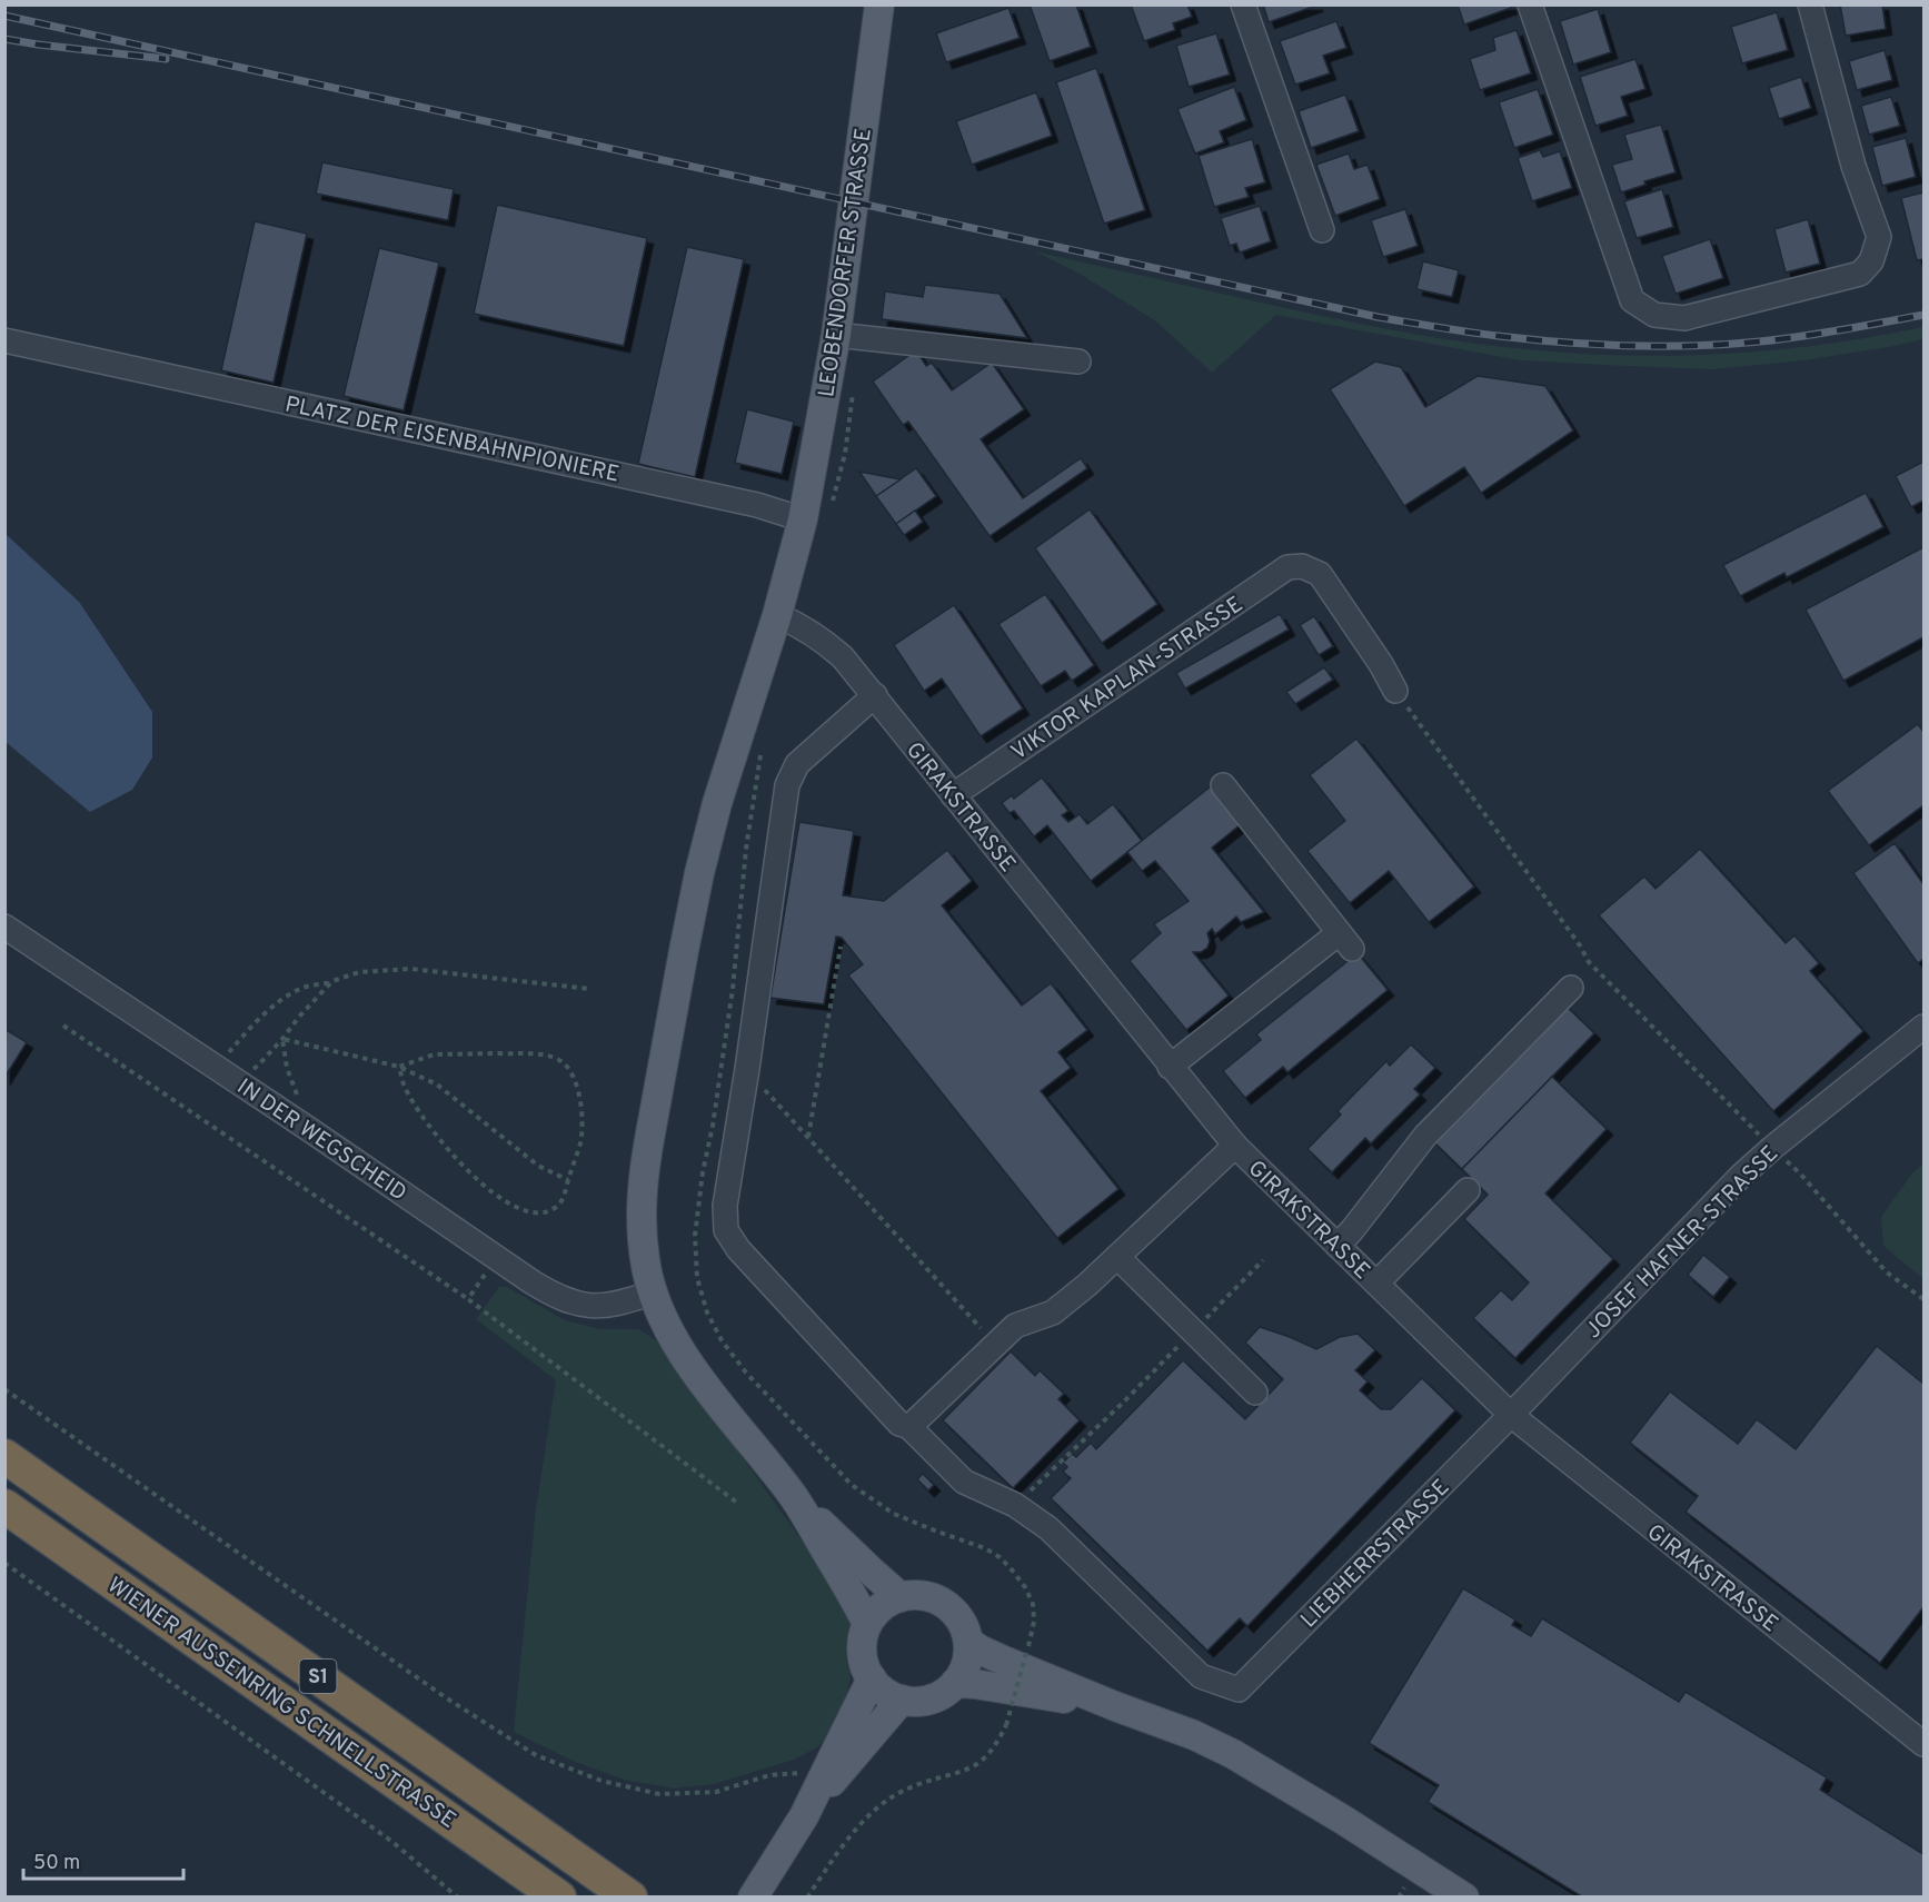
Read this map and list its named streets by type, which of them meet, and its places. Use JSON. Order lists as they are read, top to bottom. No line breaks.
{"streets":{"highway":["S1","WIENER AUSSENRING SCHNELLSTRASSE"],"main road":["LEOBENDORFER STRASSE"],"street":["PLATZ DER EISENBAHNPIONIERE","VIKTOR KAPLAN-STRASSE","GIRAKSTRASSE","IN DER WEGSCHEID","JOSEF HAFNER-STRASSE","LIEBHERRSTRASSE"]},"crossings":[["LEOBENDORFER STRASSE","PLATZ DER EISENBAHNPIONIERE"],["VIKTOR KAPLAN-STRASSE","GIRAKSTRASSE"],["GIRAKSTRASSE","JOSEF HAFNER-STRASSE"],["GIRAKSTRASSE","LIEBHERRSTRASSE"],["JOSEF HAFNER-STRASSE","LIEBHERRSTRASSE"]],"scale_bar":"50 m"}
